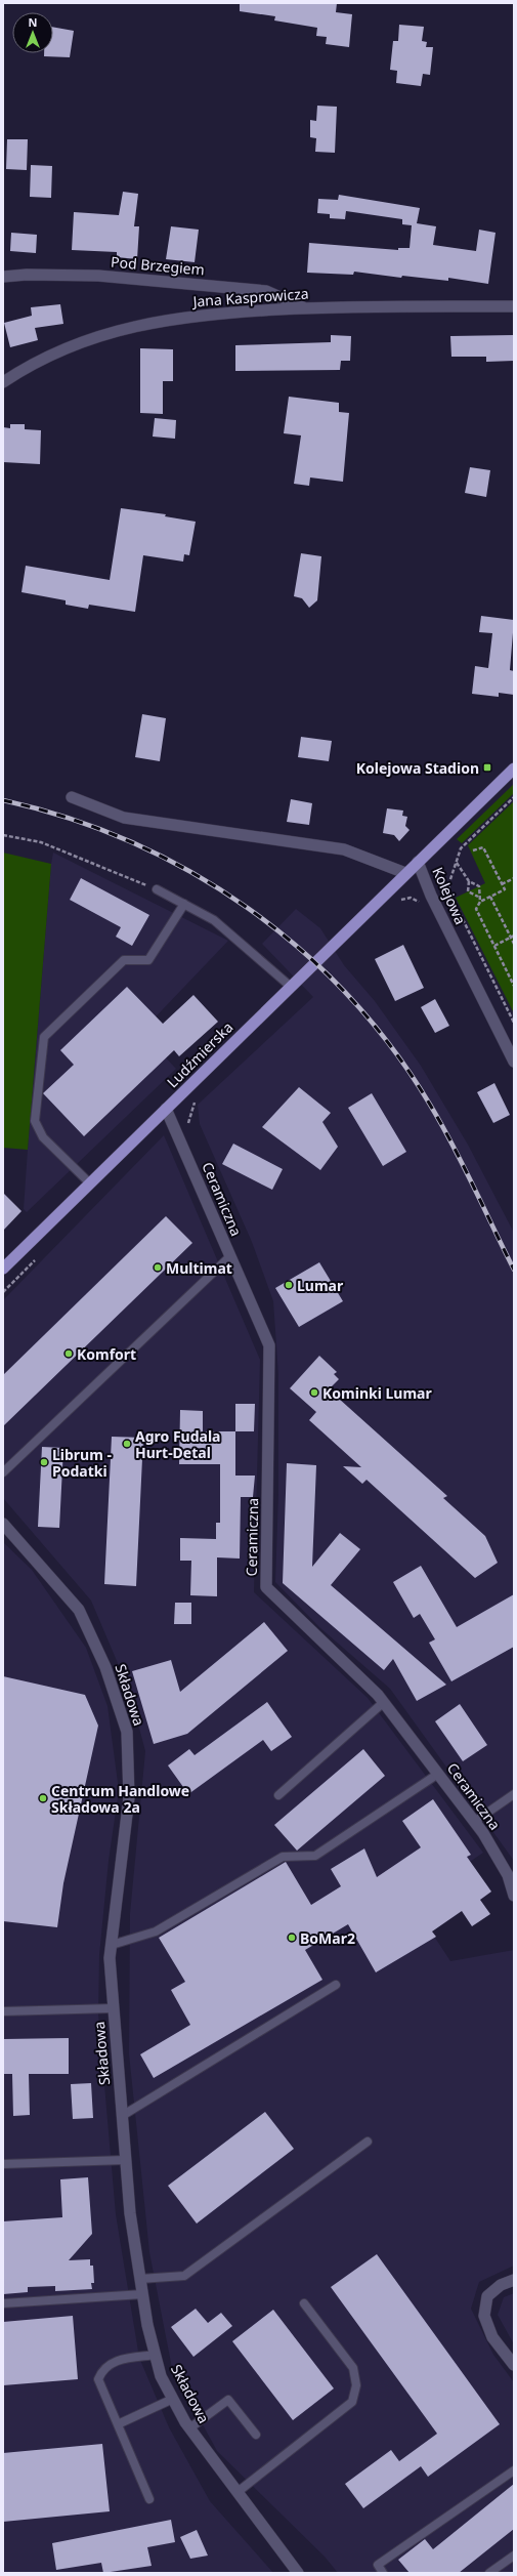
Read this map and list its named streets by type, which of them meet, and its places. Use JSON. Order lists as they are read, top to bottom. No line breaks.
{"streets":{"main road":["Kolejowa","Ludźmierska"],"street":["Pod Brzegiem","Jana Kasprowicza","Ceramiczna","Składowa"]},"crossings":[["Pod Brzegiem","Jana Kasprowicza"],["Kolejowa","Ludźmierska"],["Ludźmierska","Ceramiczna"]],"places":{"transit":["Kolejowa Stadion"],"other":["Multimat","Lumar","Komfort","Kominki Lumar","Agro Fudala Hurt-Detal","Librum - Podatki","Centrum Handlowe Składowa 2a","BoMar2"]},"north":"top"}
